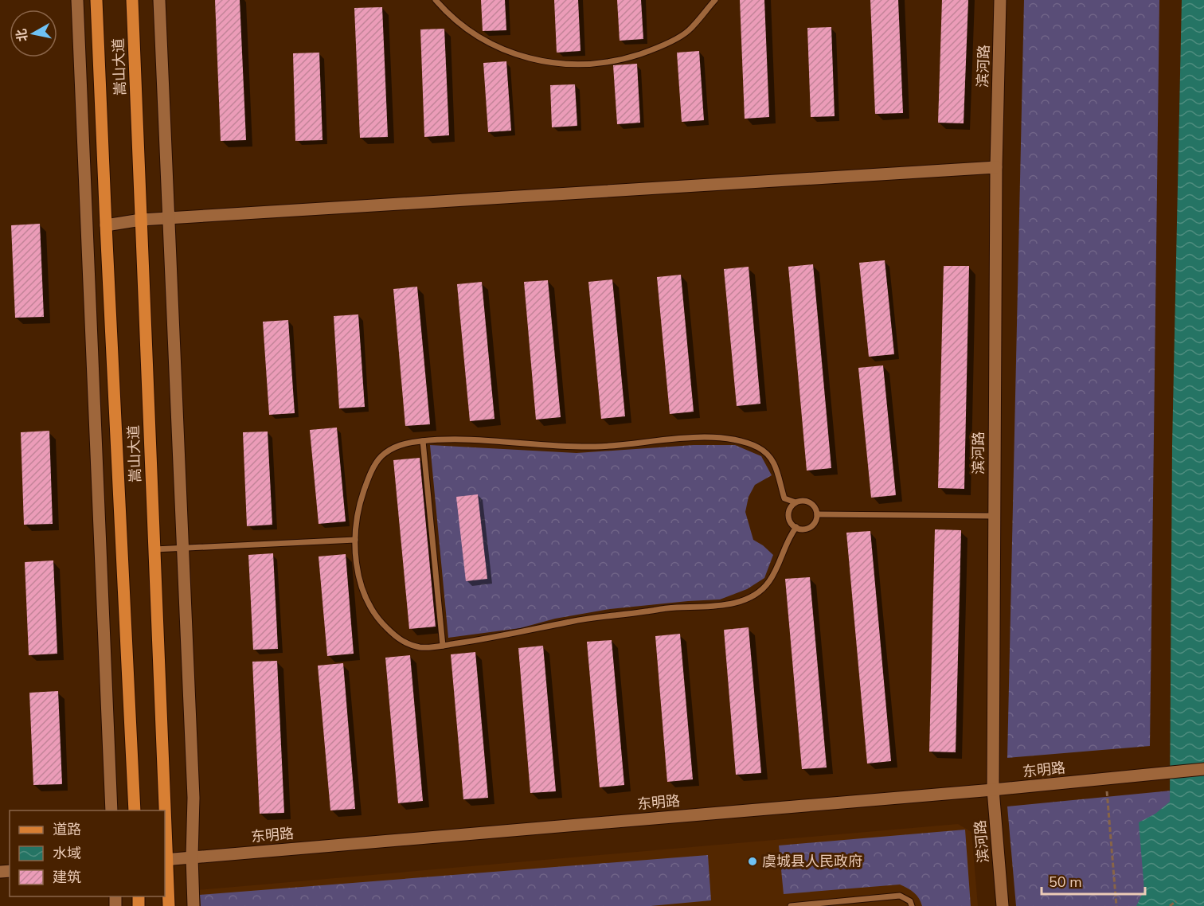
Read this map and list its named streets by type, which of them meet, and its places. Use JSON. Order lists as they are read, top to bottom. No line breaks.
{"streets":{"main road":["嵩山大道"],"street":["滨河路","东明路"]},"crossings":[["滨河路","东明路"],["嵩山大道","东明路"]],"places":["虞城县人民政府"],"legend":["道路","水域","建筑"],"scale_bar":"50 m","north":"left"}
